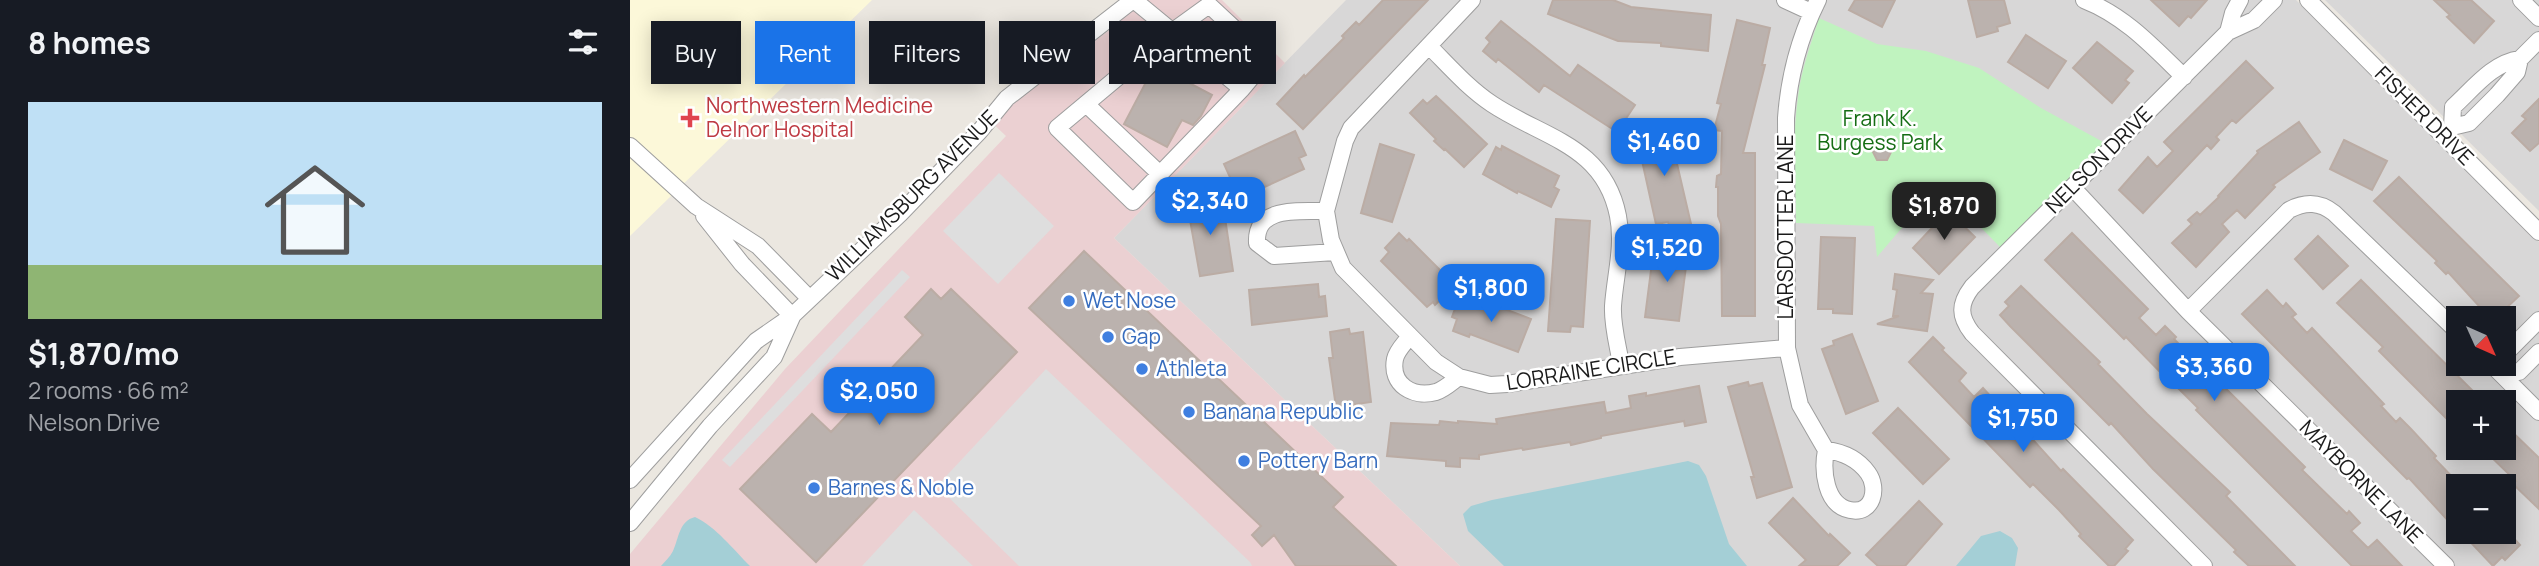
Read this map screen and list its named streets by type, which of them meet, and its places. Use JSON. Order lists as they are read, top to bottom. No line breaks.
{"streets":{"street":["FISHER DRIVE","NELSON DRIVE","WILLIAMSBURG AVENUE","LARSDOTTER LANE","LORRAINE CIRCLE","MAYBORNE LANE"]},"crossings":[["NELSON DRIVE","MAYBORNE LANE"],["LARSDOTTER LANE","LORRAINE CIRCLE"]],"parks":["Frank K. Burgess Park"],"places":{"health":["Northwestern Medicine Delnor Hospital"],"other":["Wet Nose","Gap","Athleta","Banana Republic","Pottery Barn","Barnes & Noble"]},"north":"bottom right","page":{"heading":"8 homes","chip":["Buy","Rent","Filters","New","Apartment"],"list":[{"name":"$1,870/mo","note":"2 rooms · 66 m² · Nelson Drive"}],"price":["$1,460","$2,340","$1,870","$1,520","$1,800","$3,360","$2,050","$1,750"],"map_buttons":["+","−"]}}
